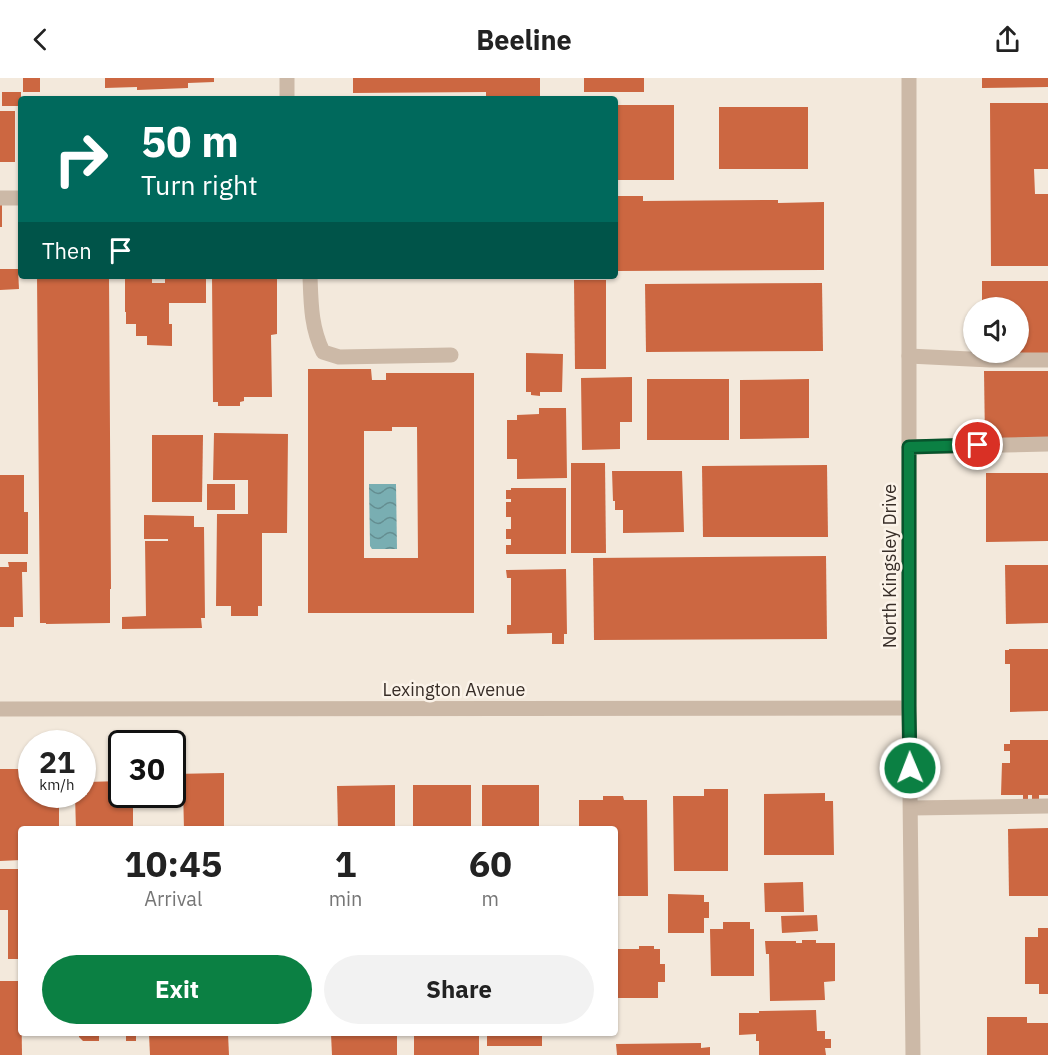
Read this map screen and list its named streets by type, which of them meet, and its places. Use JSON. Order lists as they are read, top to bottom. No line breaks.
{"streets":{"street":["North Kingsley Drive","Lexington Avenue"]},"crossings":[["North Kingsley Drive","Lexington Avenue"]],"page":{"header":"Beeline","turn":["50 m","Turn right"],"then":"Then","speed":"21 km/h","limit":"30","eta":["10:45","Arrival","1","min","60","m"],"buttons":["Exit","Share"]}}
